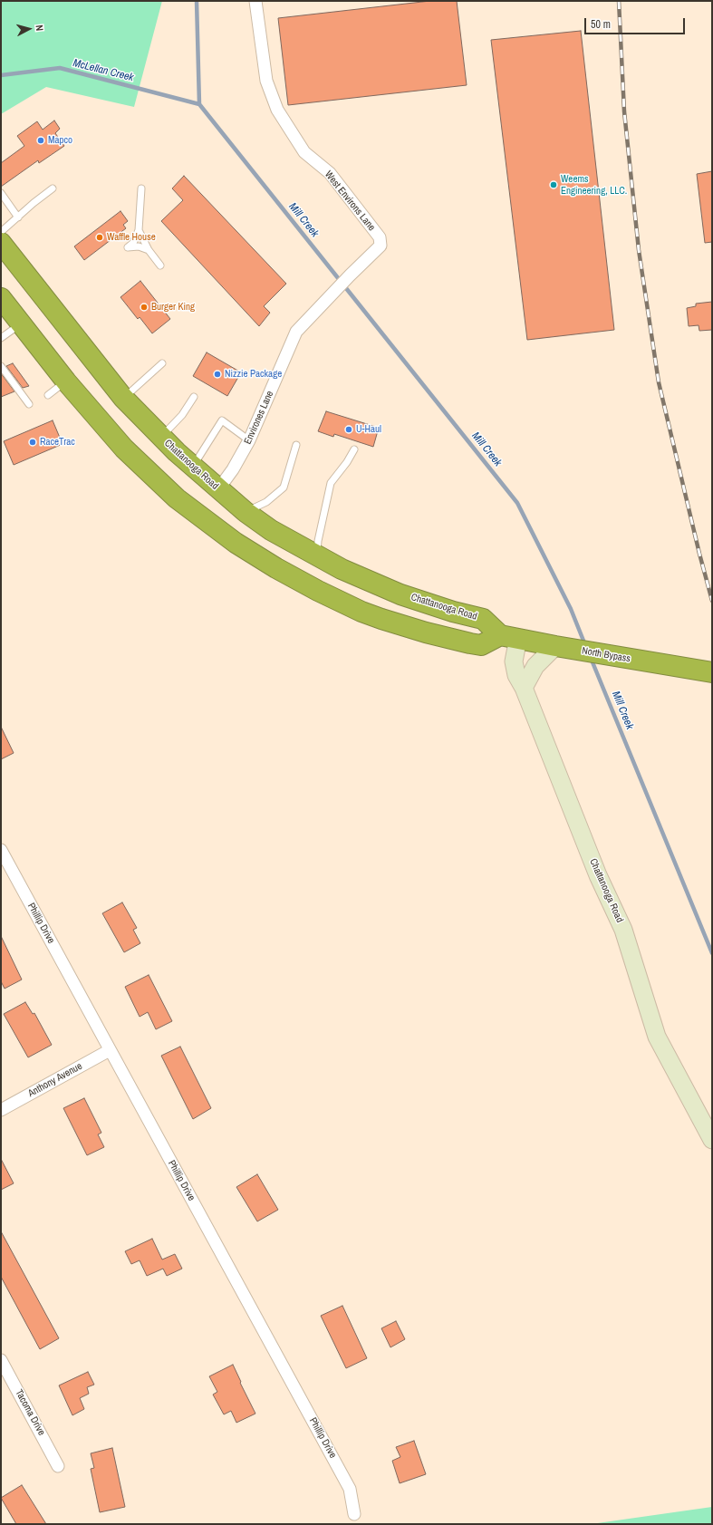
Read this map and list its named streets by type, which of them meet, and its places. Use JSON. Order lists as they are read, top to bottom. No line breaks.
{"streets":{"highway":["Chattanooga Road","North Bypass"],"street":["West Environs Lane","Environes Lane","Phillip Drive","Anthony Avenue","Tacoma Drive"]},"crossings":[["West Environs Lane","Environes Lane"],["Environes Lane","Chattanooga Road"],["Chattanooga Road","North Bypass"],["Phillip Drive","Anthony Avenue"]],"water":["McLellan Creek","Mill Creek"],"places":["Mapco","Weems Engineering, LLC.","Waffle House","Burger King","Nizzie Package","U-Haul","RaceTrac"],"scale_bar":"50 m","north":"right"}
